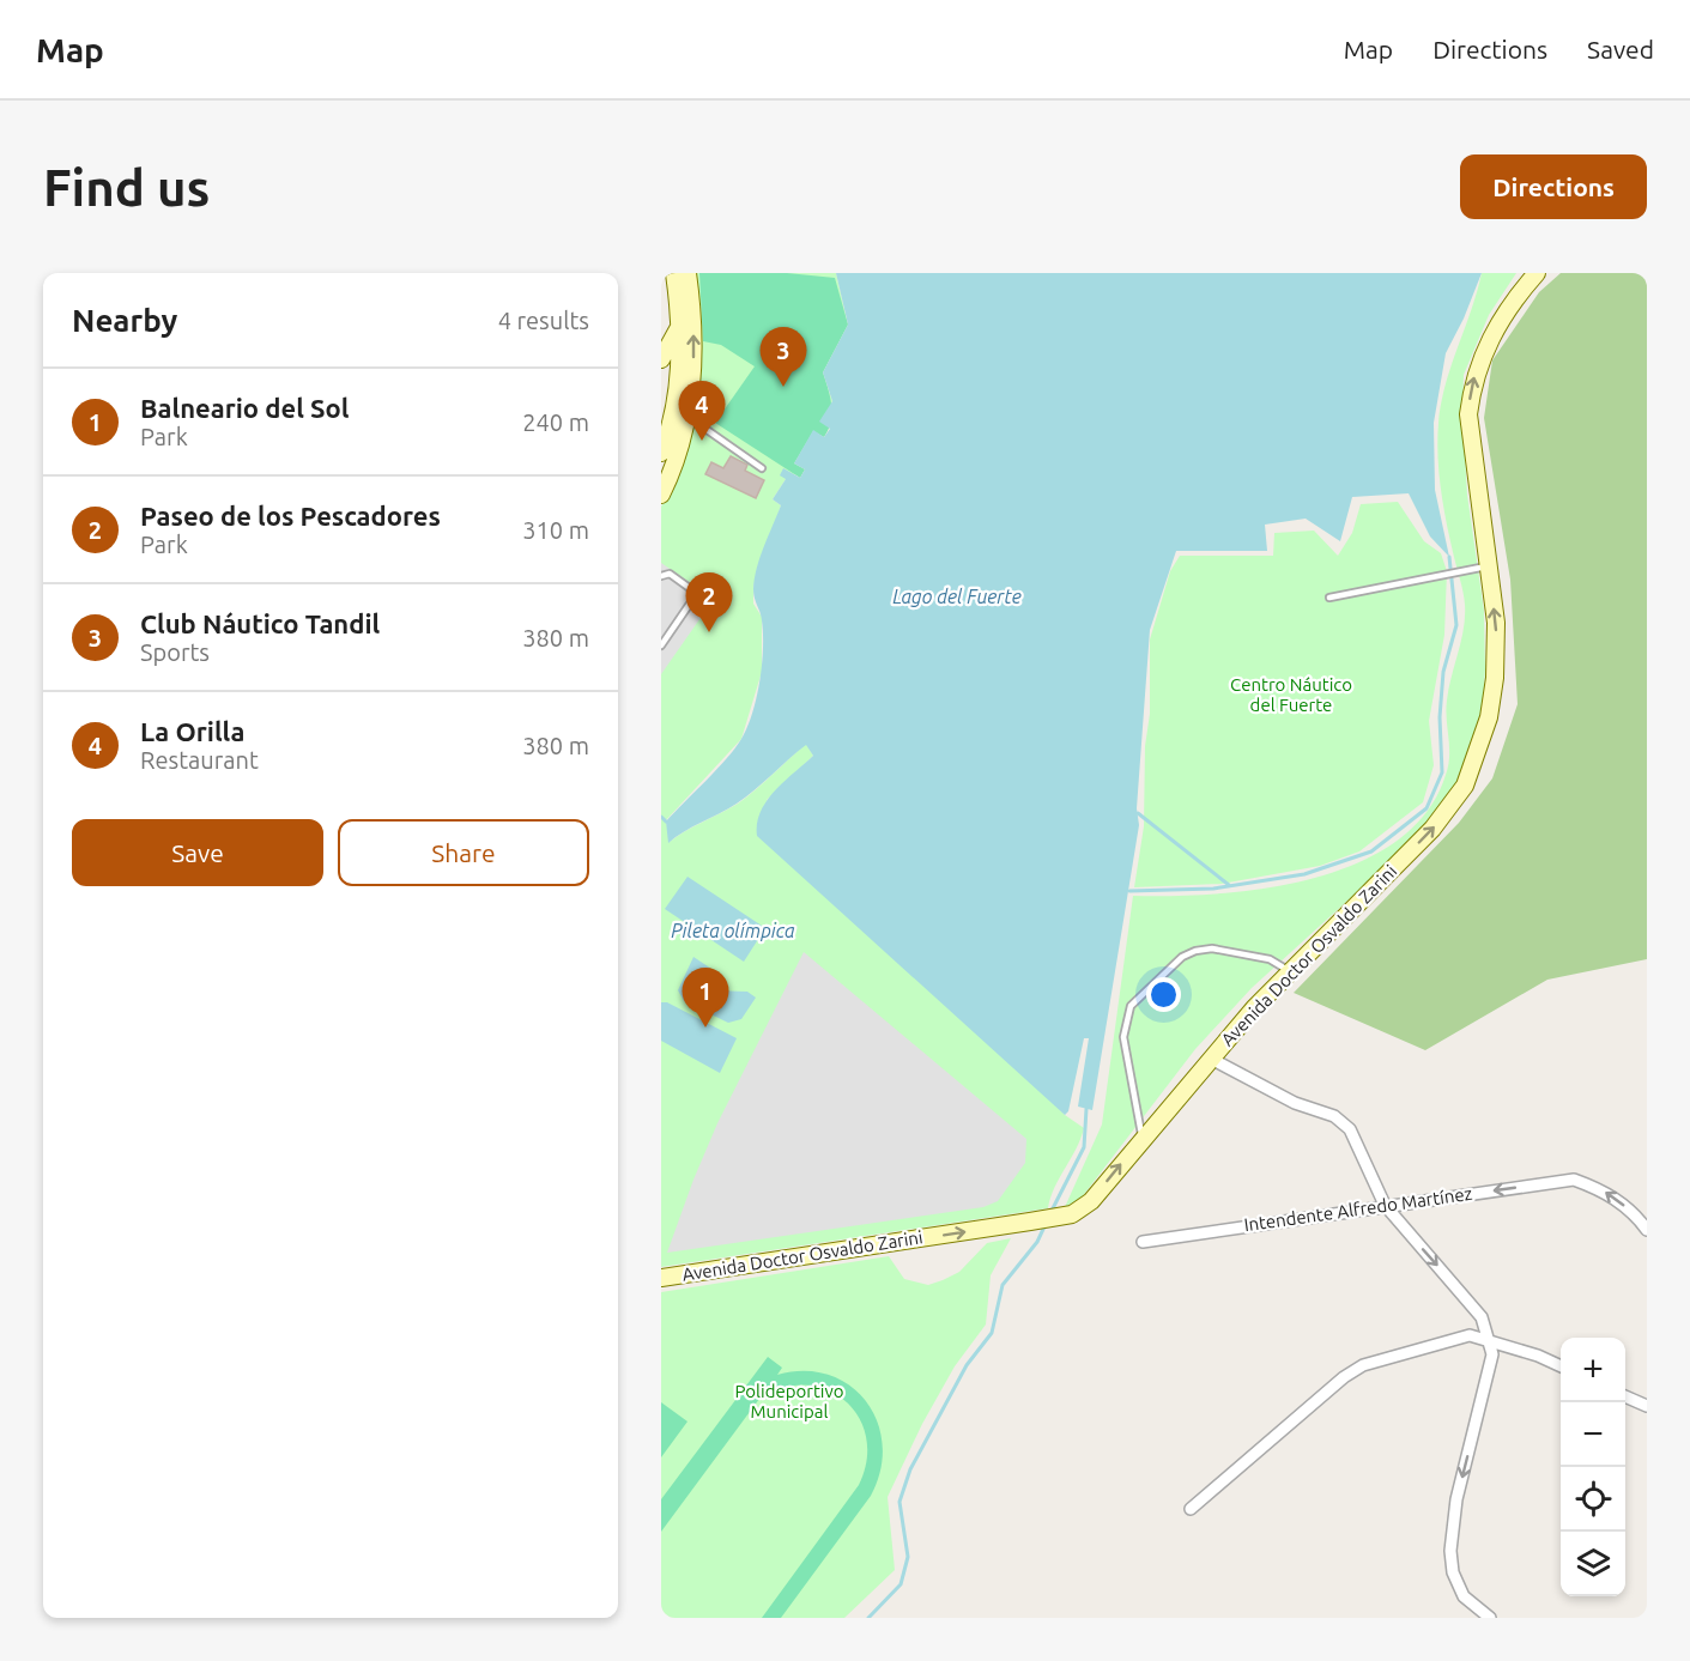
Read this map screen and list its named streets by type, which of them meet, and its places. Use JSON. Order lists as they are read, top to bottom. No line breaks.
{"streets":{"main road":["Avenida Doctor Osvaldo Zarini"],"street":["Intendente Alfredo Martínez"]},"one_way":["Avenida Doctor Osvaldo Zarini","Intendente Alfredo Martínez"],"water":["Lago del Fuerte","Pileta olímpica"],"parks":["Centro Náutico del Fuerte","Polideportivo Municipal"],"page":{"header":"Map","nav":["Map","Directions","Saved"],"buttons":["Directions",["Save","Share"]],"title":"Find us","heading":["Nearby","4 results"],"pins":["3","4","2","1"],"list":[{"mark":"1","name":"Balneario del Sol","note":"Park","value":"240 m"},{"mark":"2","name":"Paseo de los Pescadores","note":"Park","value":"310 m"},{"mark":"3","name":"Club Náutico Tandil","note":"Sports","value":"380 m"},{"mark":"4","name":"La Orilla","note":"Restaurant","value":"380 m"}],"map_buttons":["+","−"]}}
